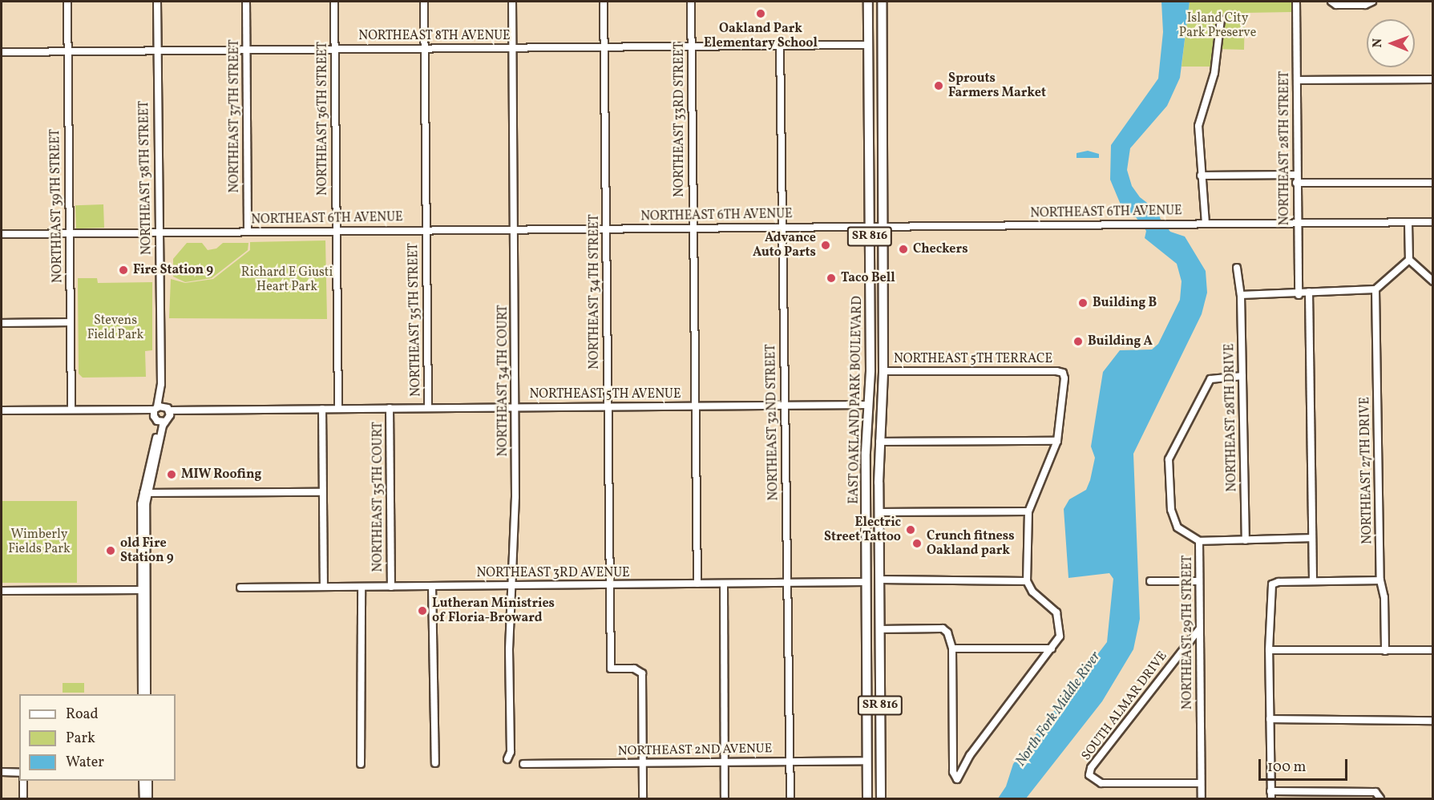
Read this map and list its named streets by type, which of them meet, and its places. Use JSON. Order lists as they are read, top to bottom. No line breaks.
{"streets":{"main road":["SR 816","EAST OAKLAND PARK BOULEVARD"],"street":["NORTHEAST 8TH AVENUE","NORTHEAST 37TH STREET","NORTHEAST 36TH STREET","NORTHEAST 33RD STREET","NORTHEAST 28TH STREET","NORTHEAST 38TH STREET","NORTHEAST 39TH STREET","NORTHEAST 6TH AVENUE","NORTHEAST 34TH STREET","NORTHEAST 35TH STREET","NORTHEAST 5TH TERRACE","NORTHEAST 34TH COURT","NORTHEAST 5TH AVENUE","NORTHEAST 28TH DRIVE","NORTHEAST 32ND STREET","NORTHEAST 27TH DRIVE","NORTHEAST 35TH COURT","NORTHEAST 3RD AVENUE","NORTHEAST 29TH STREET","SOUTH ALMAR DRIVE","NORTHEAST 2ND AVENUE"]},"crossings":[["NORTHEAST 8TH AVENUE","NORTHEAST 37TH STREET"],["NORTHEAST 8TH AVENUE","NORTHEAST 36TH STREET"],["NORTHEAST 8TH AVENUE","NORTHEAST 33RD STREET"],["NORTHEAST 8TH AVENUE","NORTHEAST 38TH STREET"],["NORTHEAST 8TH AVENUE","NORTHEAST 39TH STREET"],["NORTHEAST 8TH AVENUE","NORTHEAST 34TH STREET"],["NORTHEAST 8TH AVENUE","NORTHEAST 35TH STREET"],["NORTHEAST 8TH AVENUE","NORTHEAST 34TH COURT"],["NORTHEAST 8TH AVENUE","EAST OAKLAND PARK BOULEVARD"],["NORTHEAST 8TH AVENUE","NORTHEAST 32ND STREET"],["NORTHEAST 37TH STREET","NORTHEAST 6TH AVENUE"],["NORTHEAST 36TH STREET","NORTHEAST 6TH AVENUE"],["NORTHEAST 36TH STREET","NORTHEAST 5TH AVENUE"],["NORTHEAST 33RD STREET","NORTHEAST 6TH AVENUE"],["NORTHEAST 33RD STREET","NORTHEAST 5TH AVENUE"],["NORTHEAST 33RD STREET","NORTHEAST 3RD AVENUE"],["NORTHEAST 28TH STREET","NORTHEAST 6TH AVENUE"],["NORTHEAST 38TH STREET","NORTHEAST 6TH AVENUE"],["NORTHEAST 38TH STREET","NORTHEAST 5TH AVENUE"],["NORTHEAST 39TH STREET","NORTHEAST 6TH AVENUE"],["NORTHEAST 39TH STREET","NORTHEAST 5TH AVENUE"],["NORTHEAST 6TH AVENUE","NORTHEAST 34TH STREET"],["NORTHEAST 6TH AVENUE","NORTHEAST 35TH STREET"],["NORTHEAST 6TH AVENUE","NORTHEAST 34TH COURT"],["NORTHEAST 6TH AVENUE","EAST OAKLAND PARK BOULEVARD"],["NORTHEAST 6TH AVENUE","NORTHEAST 32ND STREET"],["NORTHEAST 34TH STREET","NORTHEAST 5TH AVENUE"],["NORTHEAST 34TH STREET","NORTHEAST 3RD AVENUE"],["NORTHEAST 34TH STREET","NORTHEAST 2ND AVENUE"],["NORTHEAST 35TH STREET","NORTHEAST 5TH AVENUE"],["NORTHEAST 5TH TERRACE","EAST OAKLAND PARK BOULEVARD"],["NORTHEAST 34TH COURT","NORTHEAST 5TH AVENUE"],["NORTHEAST 34TH COURT","NORTHEAST 3RD AVENUE"],["NORTHEAST 5TH AVENUE","EAST OAKLAND PARK BOULEVARD"],["NORTHEAST 5TH AVENUE","NORTHEAST 32ND STREET"],["NORTHEAST 5TH AVENUE","NORTHEAST 35TH COURT"],["EAST OAKLAND PARK BOULEVARD","NORTHEAST 3RD AVENUE"],["EAST OAKLAND PARK BOULEVARD","NORTHEAST 2ND AVENUE"],["NORTHEAST 28TH DRIVE","NORTHEAST 29TH STREET"],["NORTHEAST 32ND STREET","NORTHEAST 3RD AVENUE"],["NORTHEAST 32ND STREET","NORTHEAST 2ND AVENUE"],["NORTHEAST 35TH COURT","NORTHEAST 3RD AVENUE"],["NORTHEAST 29TH STREET","SOUTH ALMAR DRIVE"]],"water":["North Fork Middle River"],"parks":["Island City Park Preserve","Richard E Giusti Heart Park","Stevens Field Park","Wimberly Fields Park"],"places":["Oakland Park Elementary School","Sprouts Farmers Market","Advance Auto Parts","Checkers","Fire Station 9","Taco Bell","Building B","Building A","MIW Roofing","Electric Street Tattoo","Crunch fitness Oakland park","old Fire Station 9","Lutheran Ministries of Floria-Broward"],"legend":["Road","Park","Water"],"scale_bar":"100 m","north":"left"}
